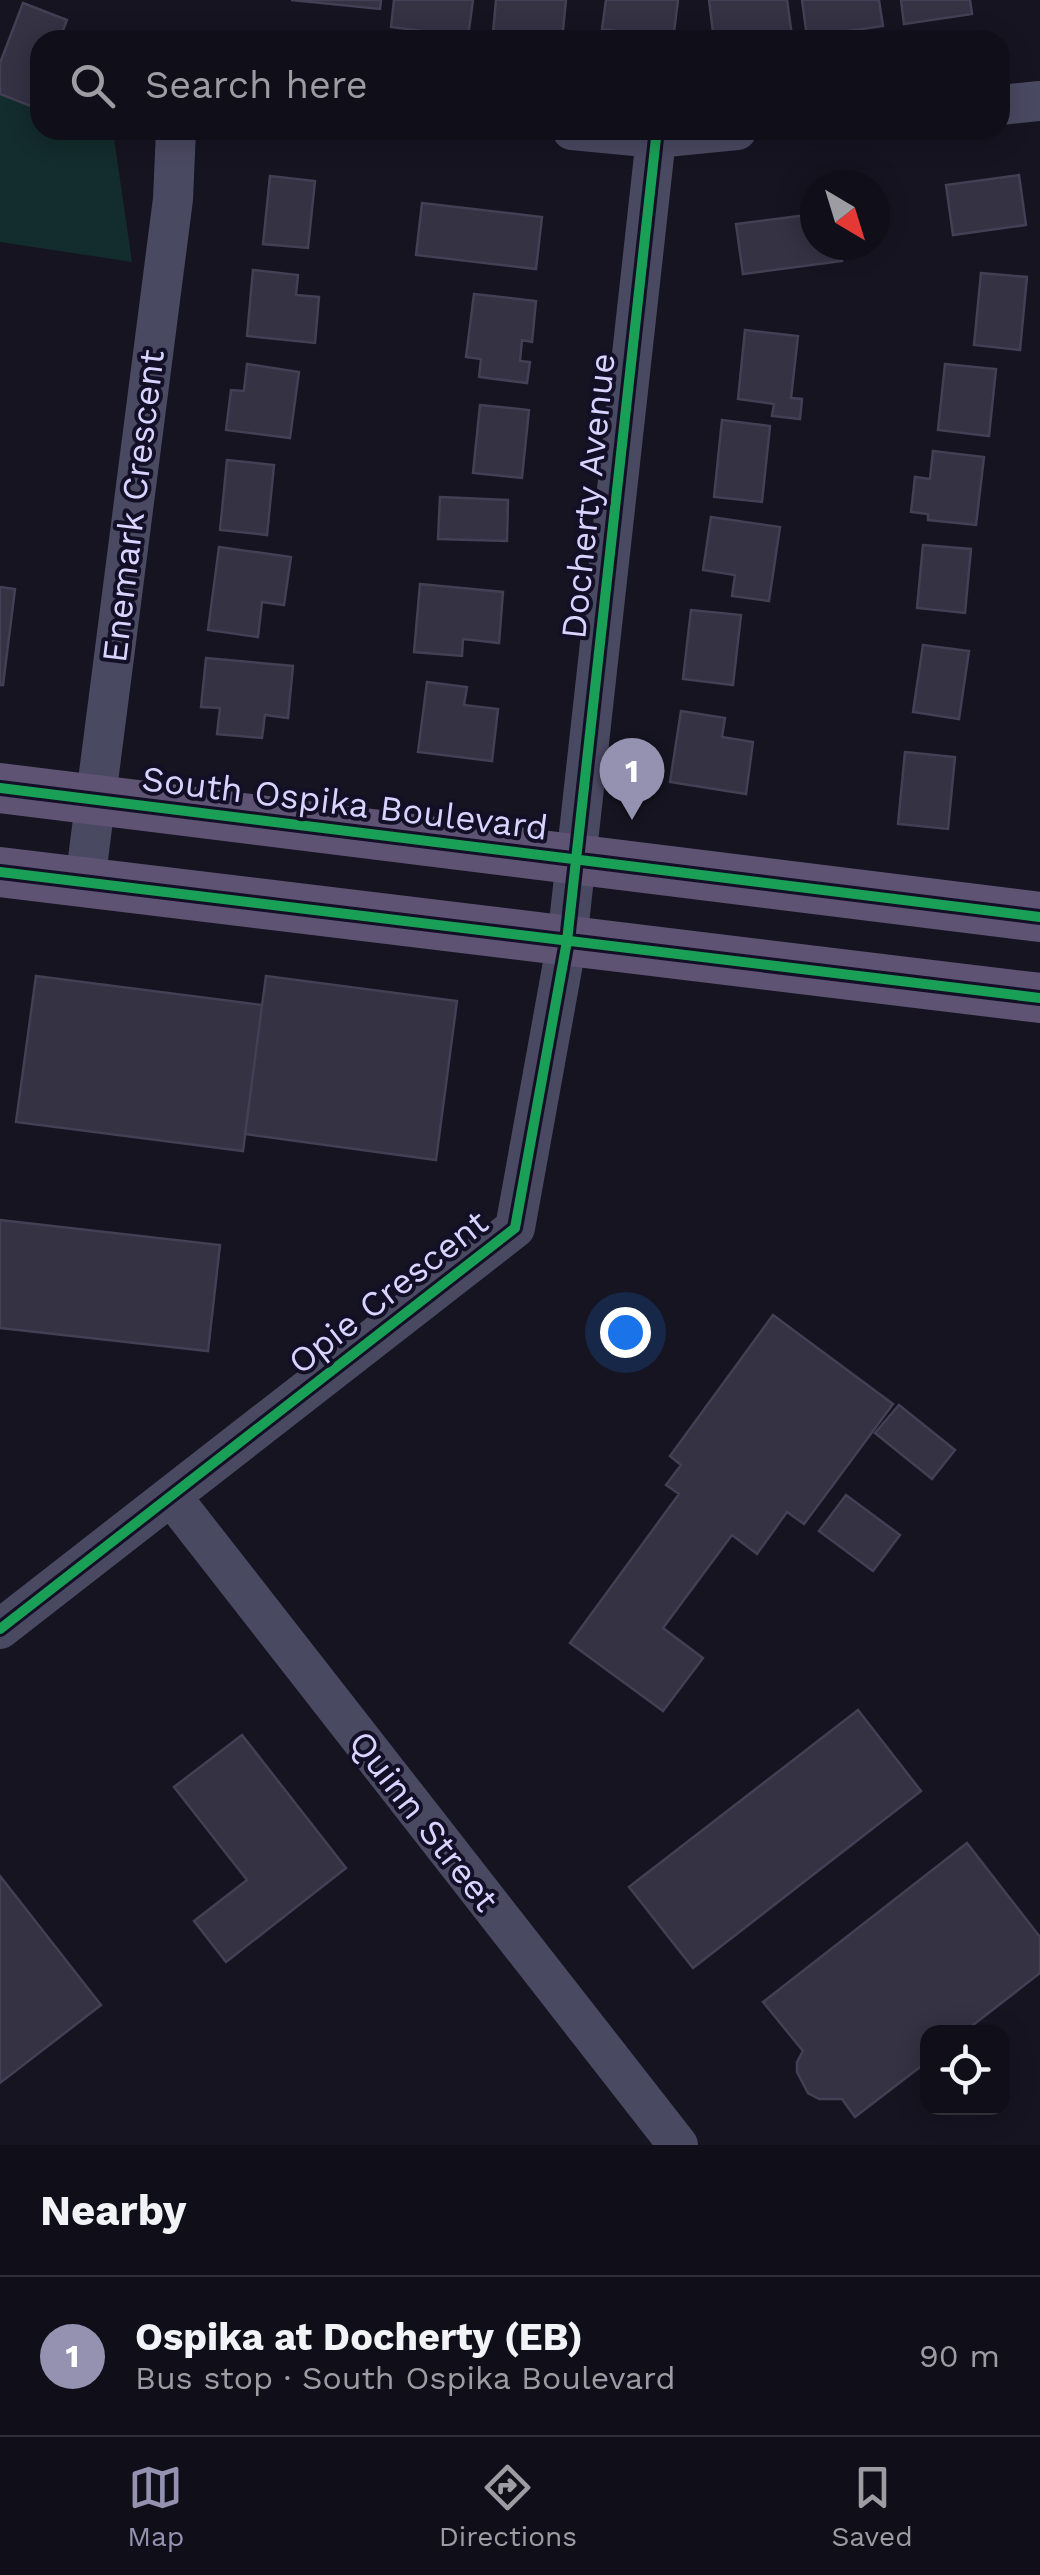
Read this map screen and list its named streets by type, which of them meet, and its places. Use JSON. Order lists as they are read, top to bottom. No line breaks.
{"streets":{"main road":["South Ospika Boulevard"],"street":["Docherty Avenue","Enemark Crescent","Opie Crescent","Quinn Street"]},"crossings":[["Docherty Avenue","South Ospika Boulevard"],["Docherty Avenue","Opie Crescent"],["Enemark Crescent","South Ospika Boulevard"],["South Ospika Boulevard","Opie Crescent"],["Opie Crescent","Quinn Street"]],"north":"bottom right","page":{"search":"Search here","pins":"1","heading":"Nearby","list":[{"mark":"1","name":"Ospika at Docherty (EB)","note":"Bus stop · South Ospika Boulevard","value":"90 m"}],"nav":["Map","Directions","Saved"]}}
